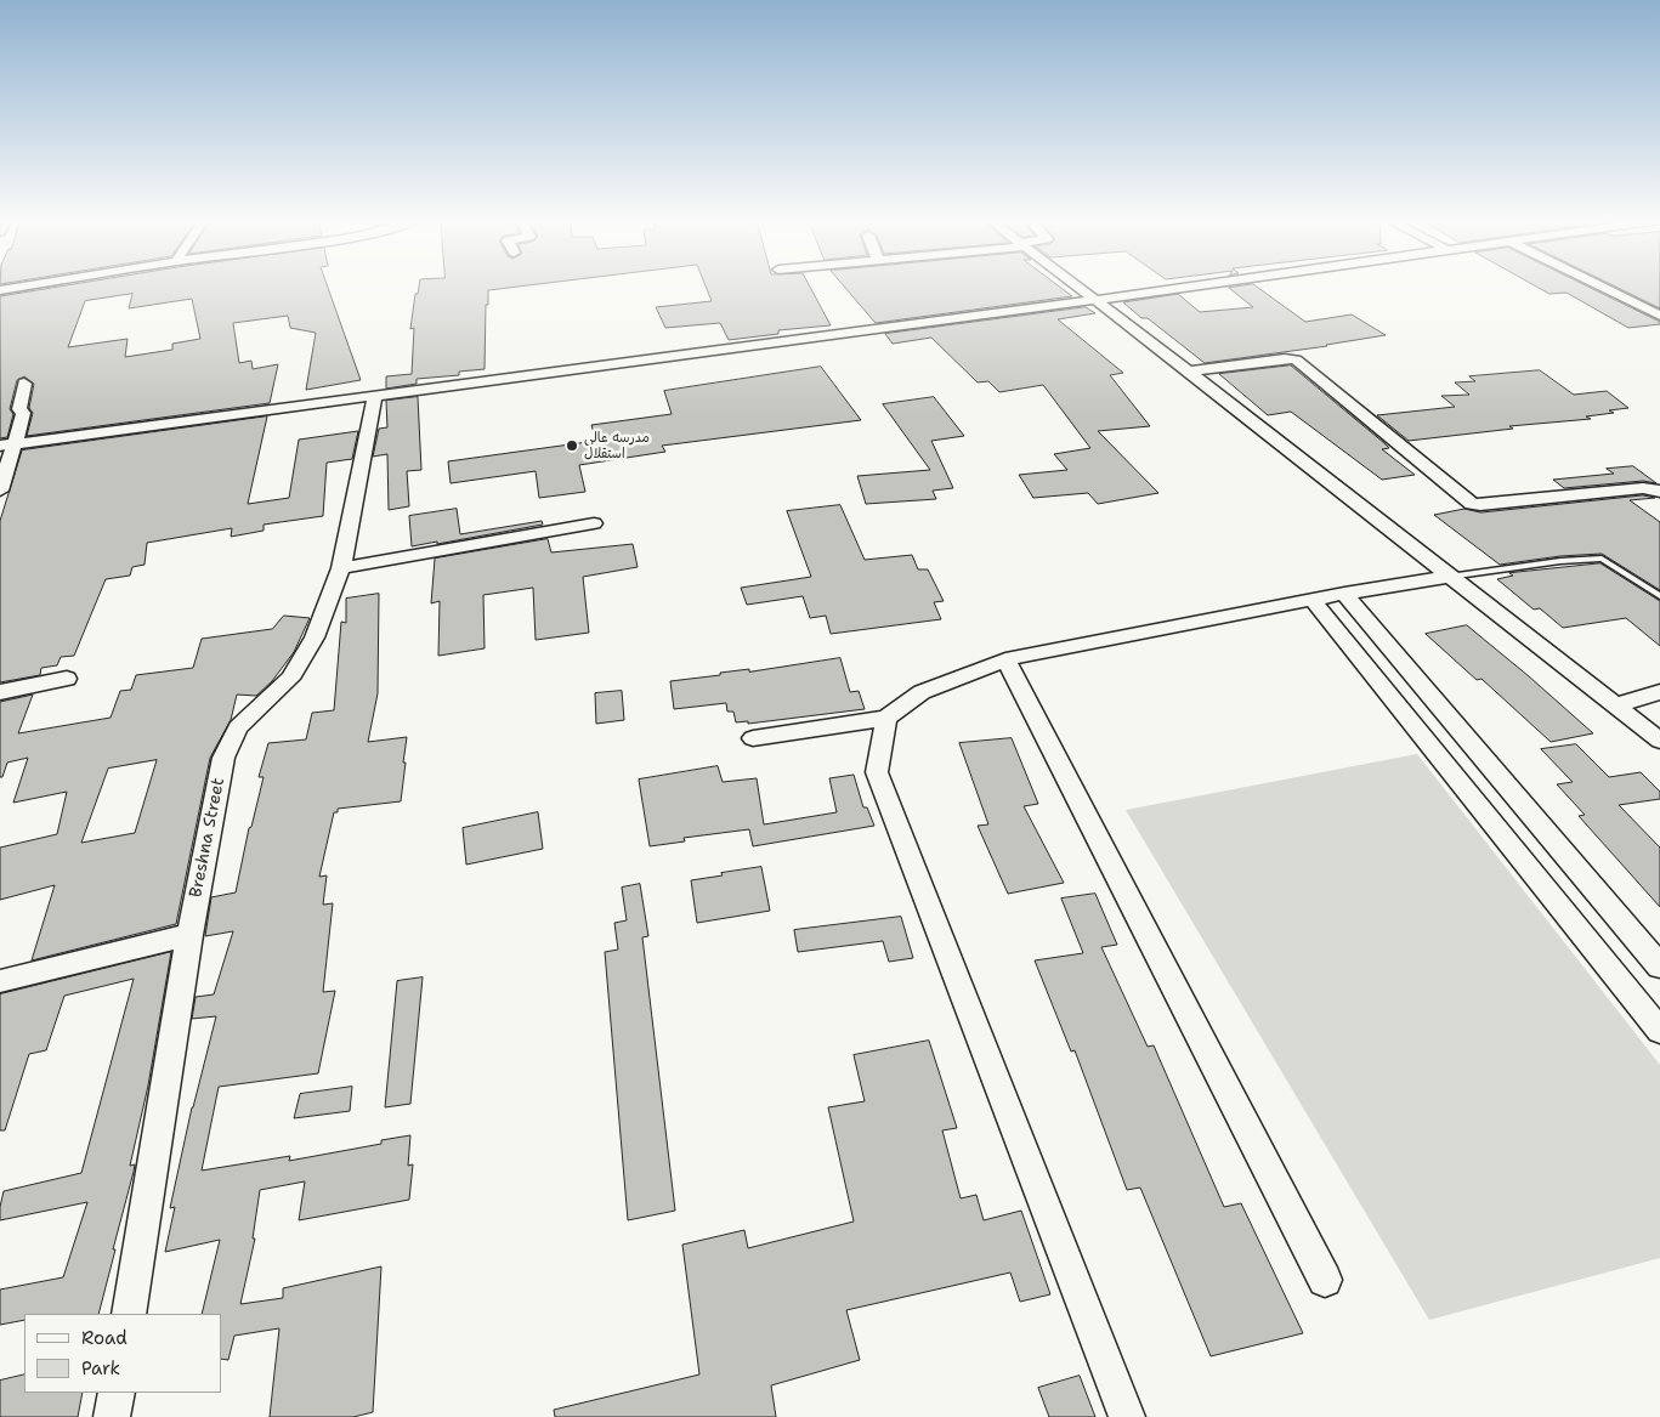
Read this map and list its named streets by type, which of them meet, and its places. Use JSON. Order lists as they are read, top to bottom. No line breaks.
{"streets":{"street":["Breshna Street"]},"places":["مدرسه عالی استقلال"],"legend":["Road","Park"]}
